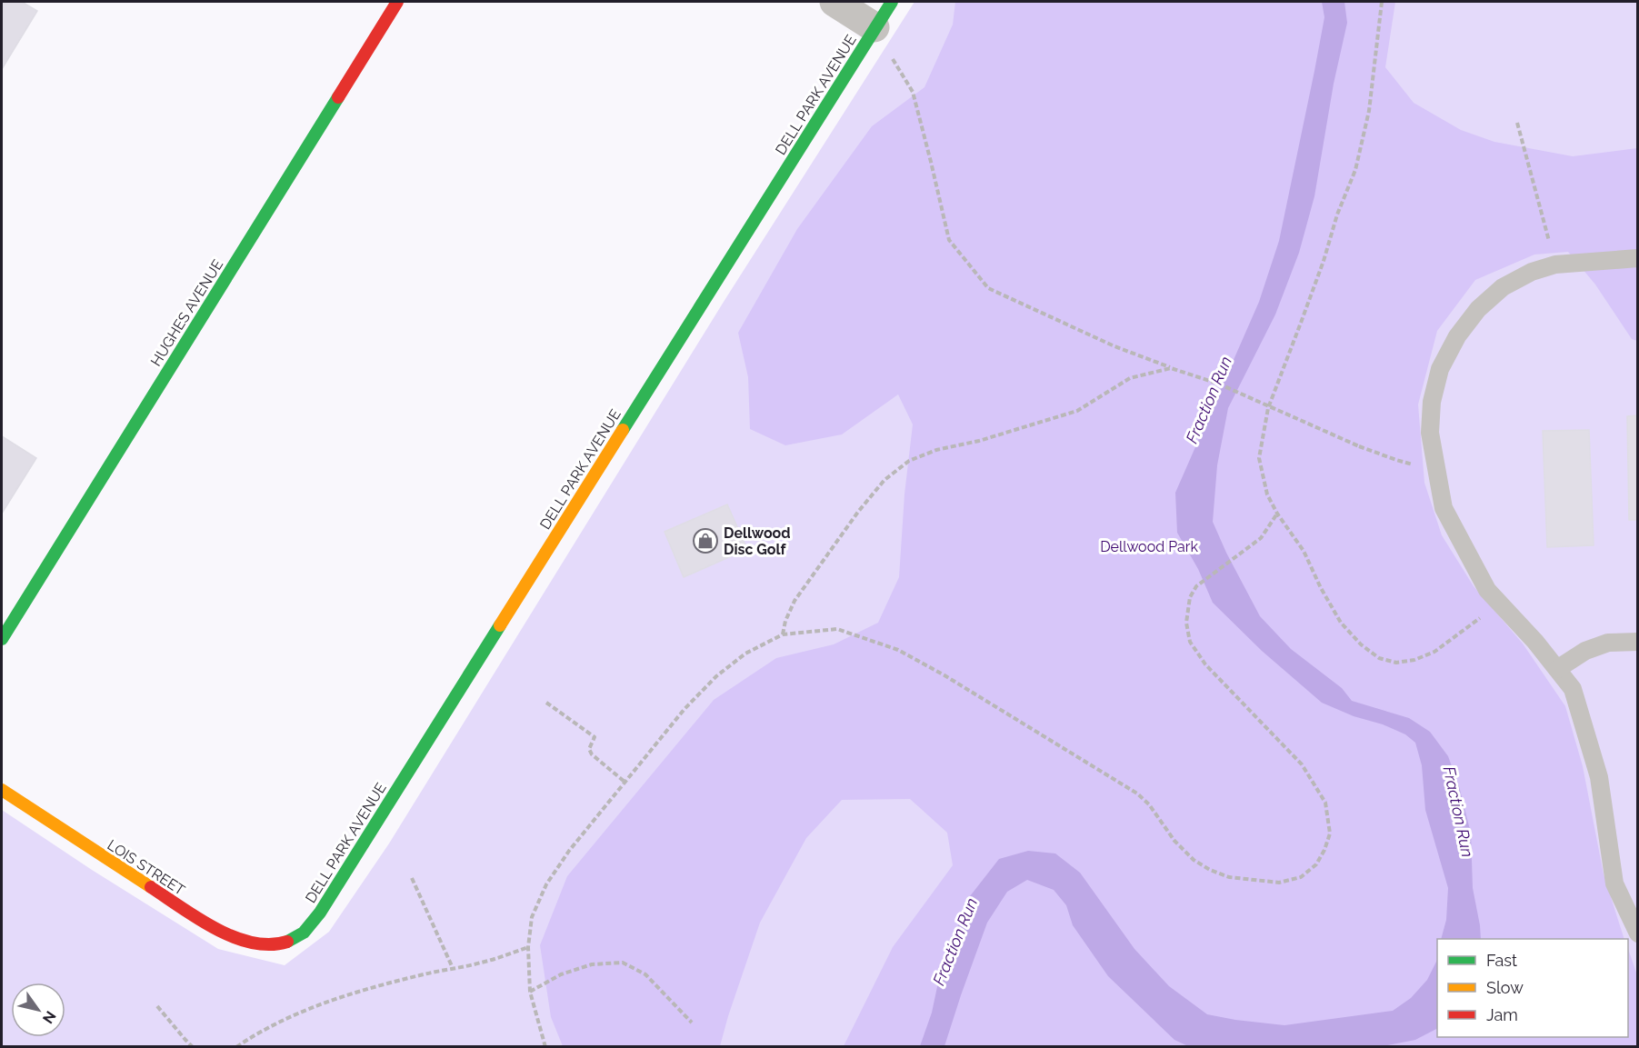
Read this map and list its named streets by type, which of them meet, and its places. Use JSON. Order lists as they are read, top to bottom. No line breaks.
{"streets":{"street":["DELL PARK AVENUE","HUGHES AVENUE","LOIS STREET"]},"crossings":[["DELL PARK AVENUE","LOIS STREET"]],"water":["Fraction Run"],"parks":["Dellwood Park"],"places":{"shop":["Dellwood Disc Golf"]},"legend":["Fast","Slow","Jam"],"north":"bottom right"}
